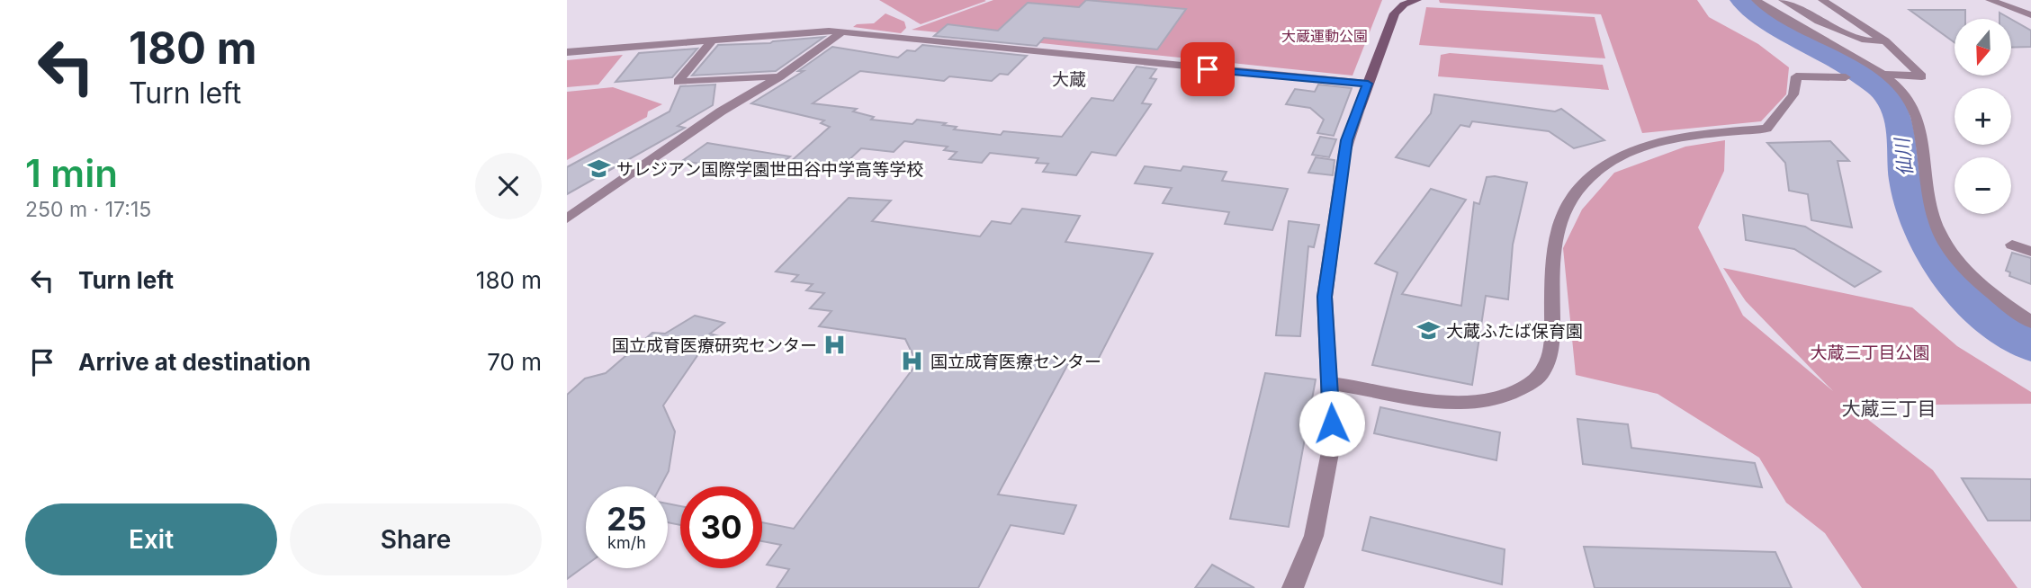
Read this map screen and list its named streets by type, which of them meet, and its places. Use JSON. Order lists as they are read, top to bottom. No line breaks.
{"districts":["大蔵","大蔵三丁目"],"water":["仙川"],"parks":["大蔵運動公園","大蔵三丁目公園"],"places":{"school or university":["サレジアン国際学園世田谷中学高等学校","大蔵ふたば保育園"],"hospital":["国立成育医療研究センター","国立成育医療センター"]},"north":"bottom","page":{"turn":["180 m","Turn left"],"map_buttons":["+","−"],"heading":["1 min","250 m · 17:15"],"list":[{"name":"Turn left","value":"180 m"},{"name":"Arrive at destination","value":"70 m"}],"speed":"25 km/h","limit":"30","buttons":["Exit","Share"]}}
